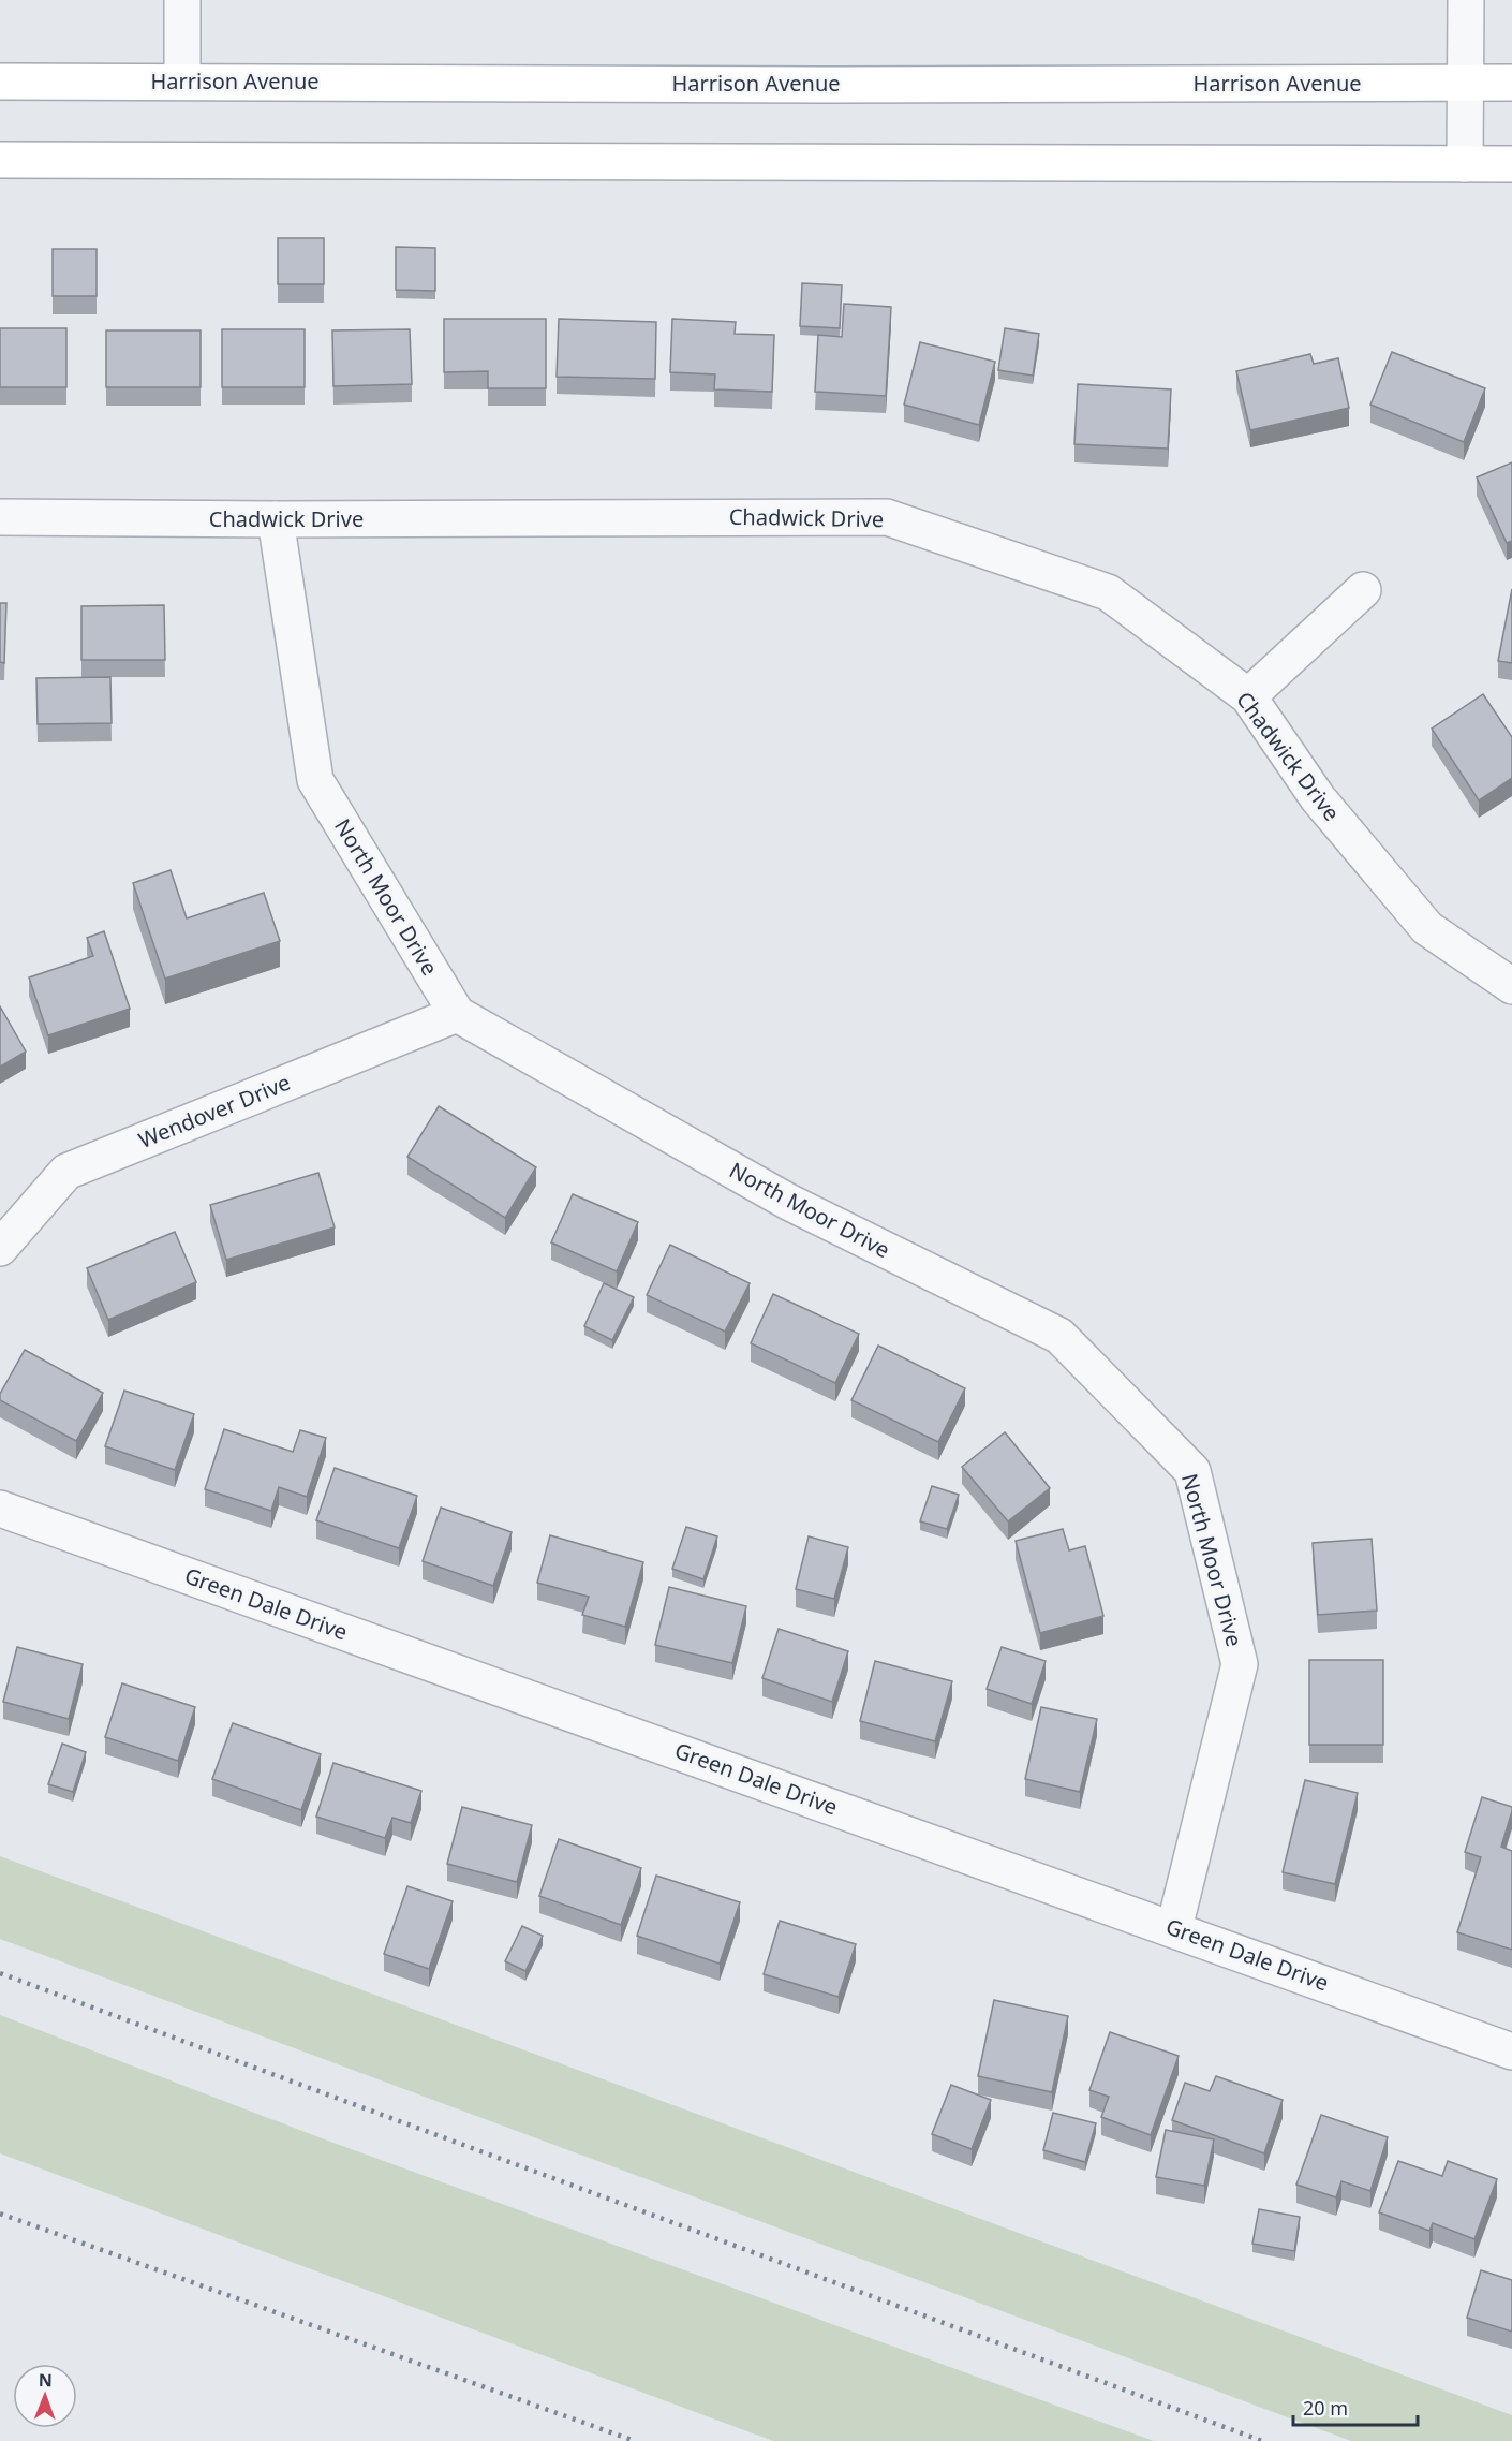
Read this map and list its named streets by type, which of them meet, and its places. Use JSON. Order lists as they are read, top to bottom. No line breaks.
{"streets":{"main road":["Harrison Avenue"],"street":["Chadwick Drive","North Moor Drive","Wendover Drive","Green Dale Drive"]},"crossings":[["Chadwick Drive","North Moor Drive"],["North Moor Drive","Wendover Drive"],["North Moor Drive","Green Dale Drive"]],"scale_bar":"20 m","north":"top"}
